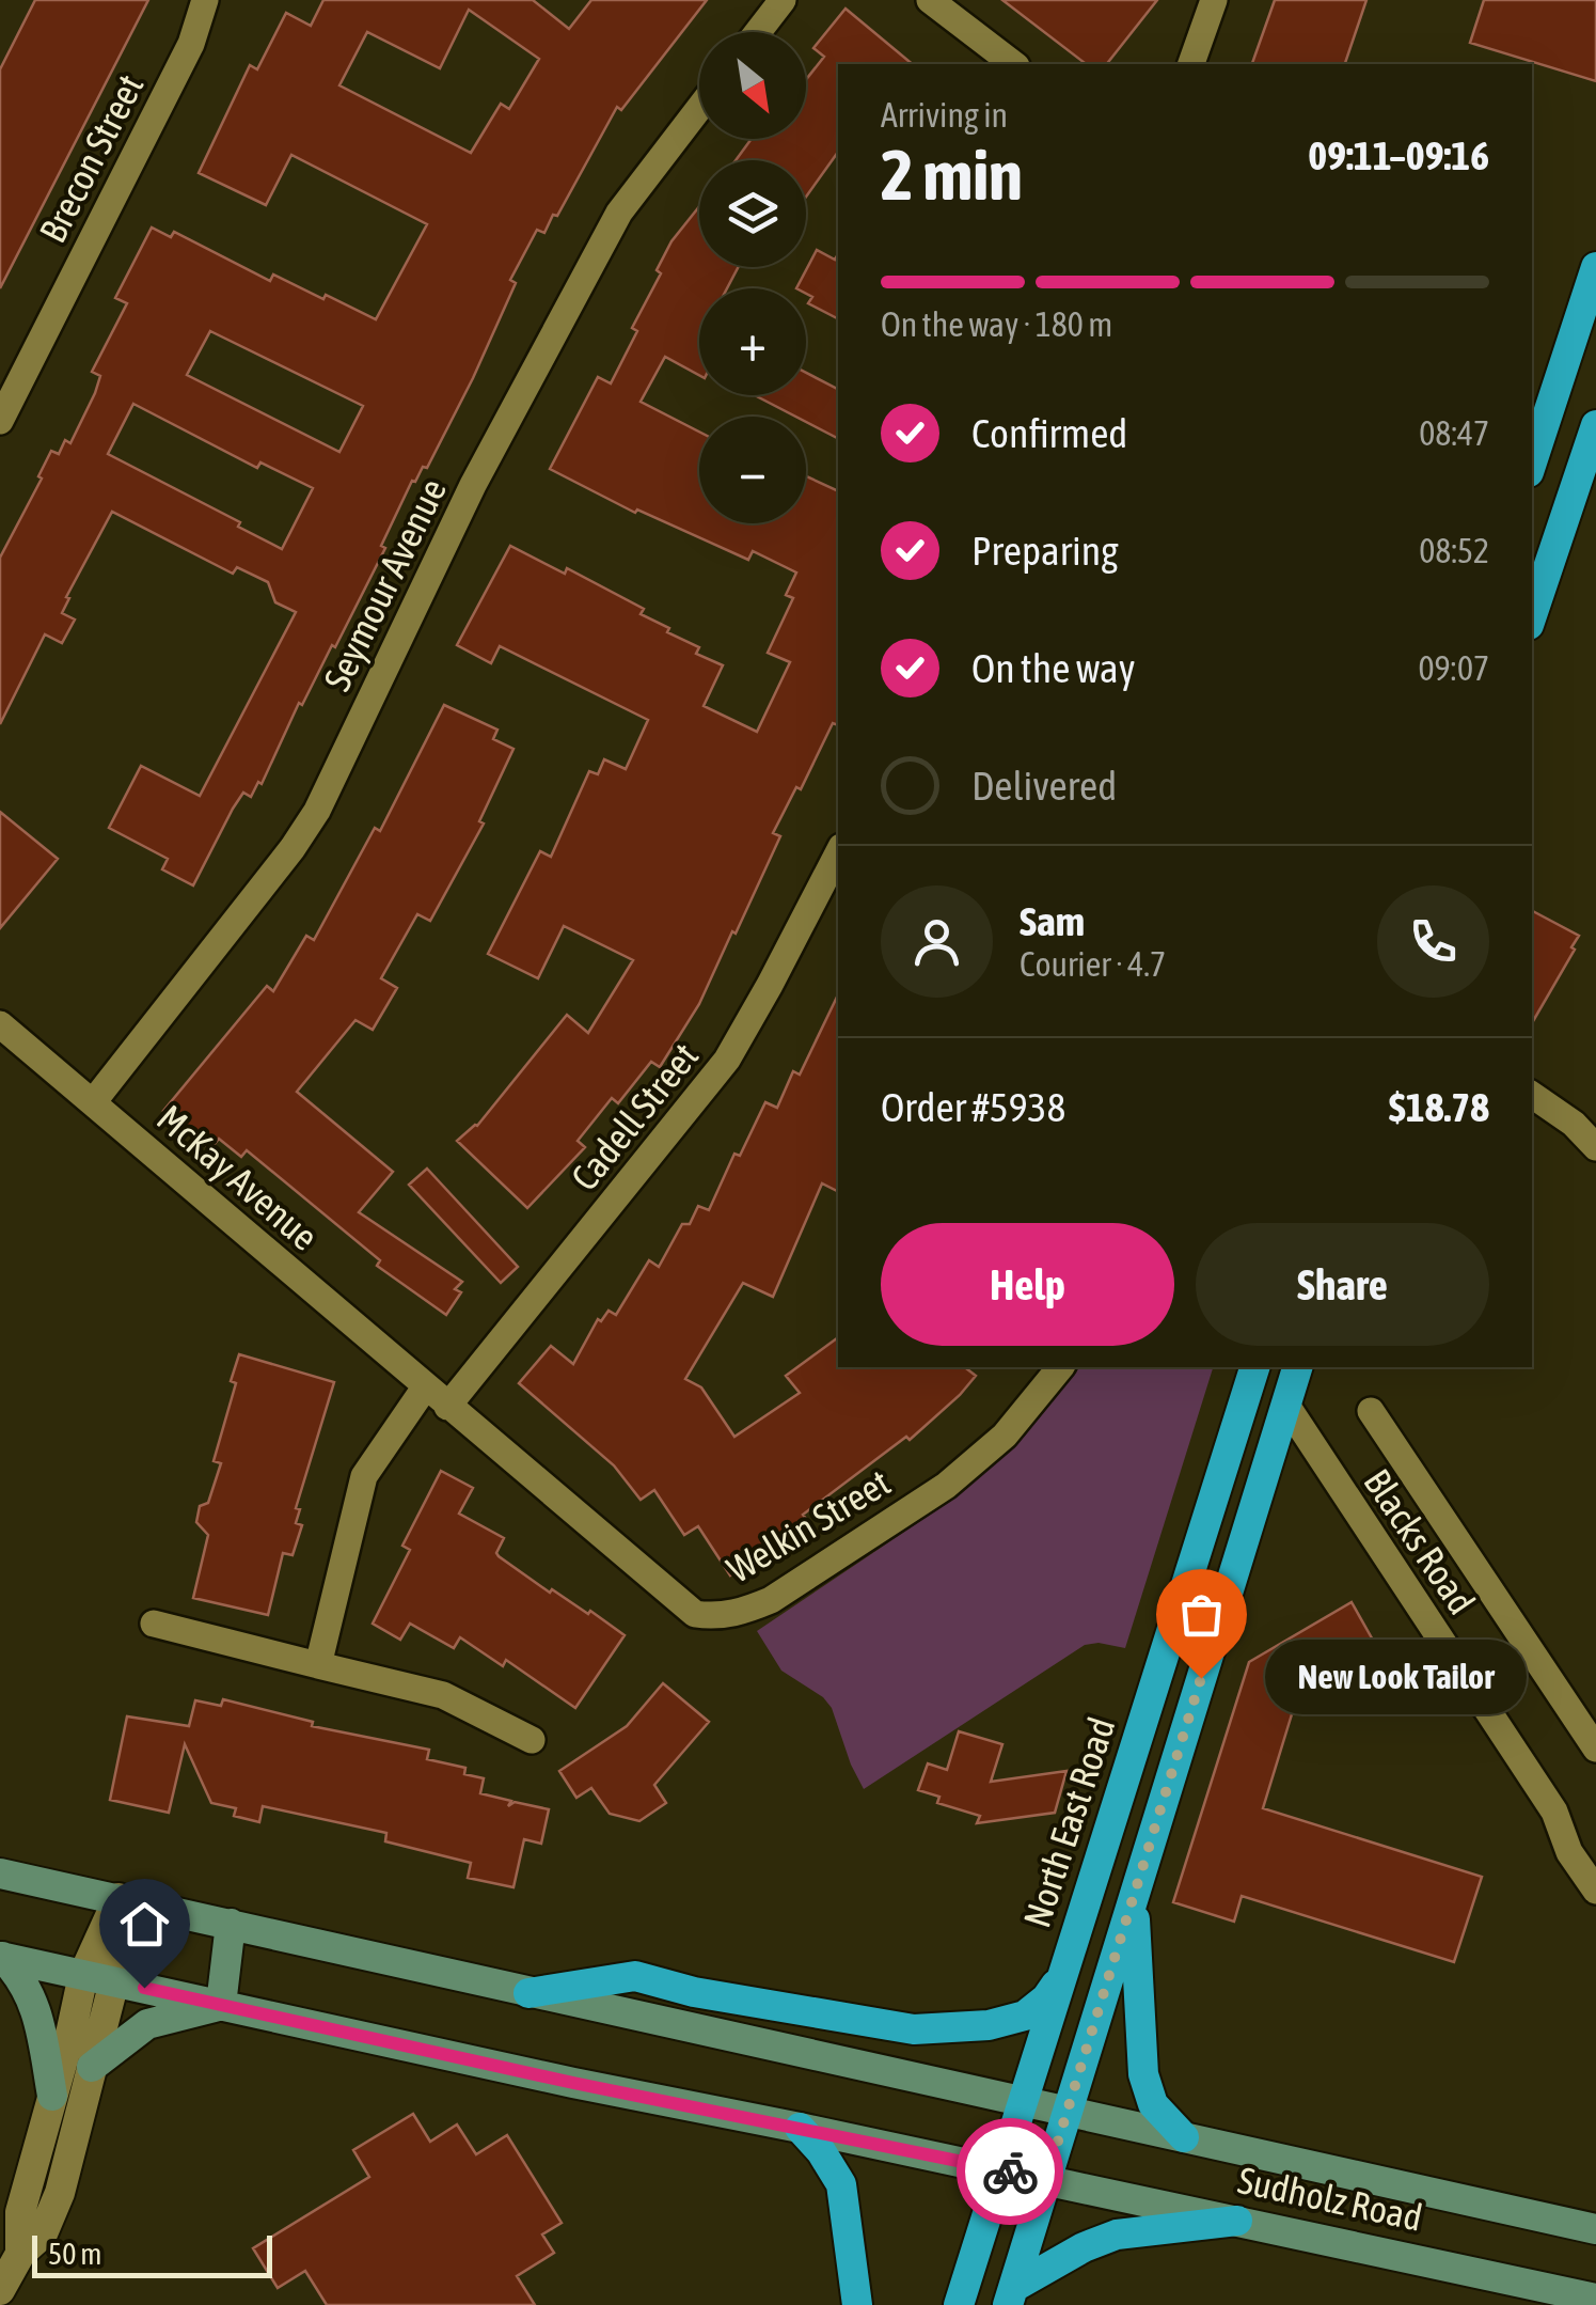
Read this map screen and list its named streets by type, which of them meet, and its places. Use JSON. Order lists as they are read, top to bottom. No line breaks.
{"streets":{"highway":["North East Road"],"main road":["Sudholz Road"],"street":["Brecon Street","Seymour Avenue","Cadell Street","McKay Avenue","Welkin Street","Blacks Road"]},"crossings":[["Seymour Avenue","McKay Avenue"],["Cadell Street","Welkin Street"],["McKay Avenue","Welkin Street"],["North East Road","Sudholz Road"]],"places":["New Look Tailor"],"scale_bar":"50 m","north":"bottom right","page":{"map_buttons":["+","−"],"heading":["2 min","Arriving in","09:11–09:16"],"panel":["Sam","Courier · 4.7","Order #5938","$18.78"],"bar":"On the way · 180 m","list":[["Confirmed","08:47"],["Preparing","08:52"],["On the way","09:07"],"Delivered"],"buttons":["Help","Share"],"bubble":"New Look Tailor","scale":"50 m"}}
